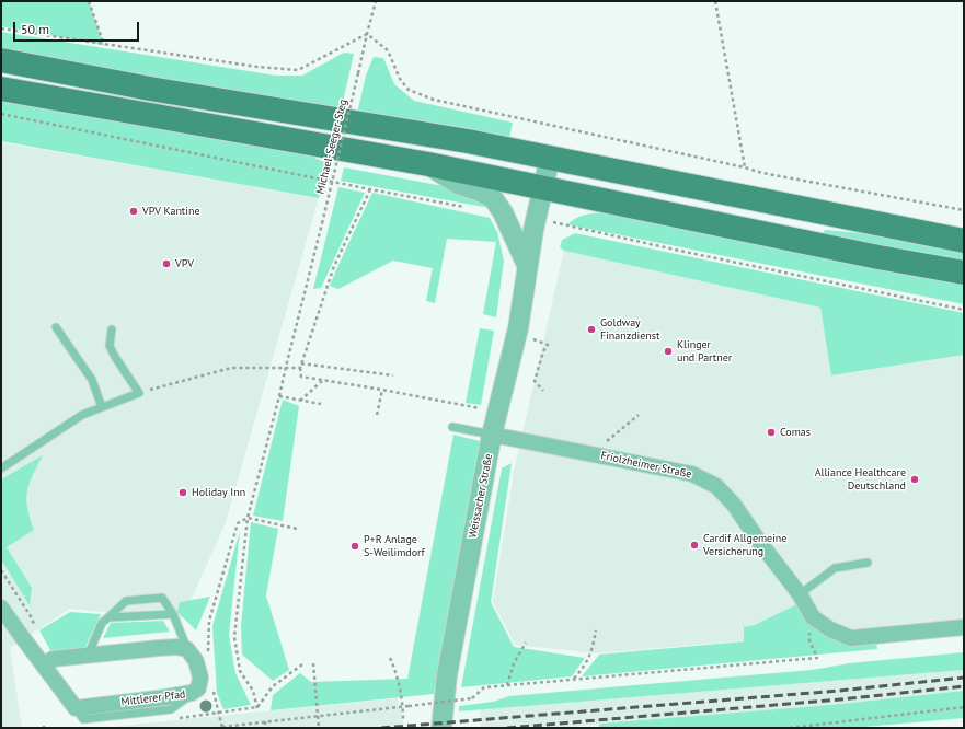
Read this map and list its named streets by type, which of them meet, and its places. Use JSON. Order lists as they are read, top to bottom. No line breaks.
{"streets":{"street":["Friolzheimer Straße","Weissacher Straße","Mittlerer Pfad"],"path":["Michael-Seeger-Steg"]},"crossings":[["Friolzheimer Straße","Weissacher Straße"]],"places":["VPV Kantine","VPV","Goldway Finanzdienst","Klinger und Partner","Comas","Alliance Healthcare Deutschland","Holiday Inn","Cardif Allgemeine Versicherung","P+R Anlage S-Weilimdorf"],"scale_bar":"50 m"}
